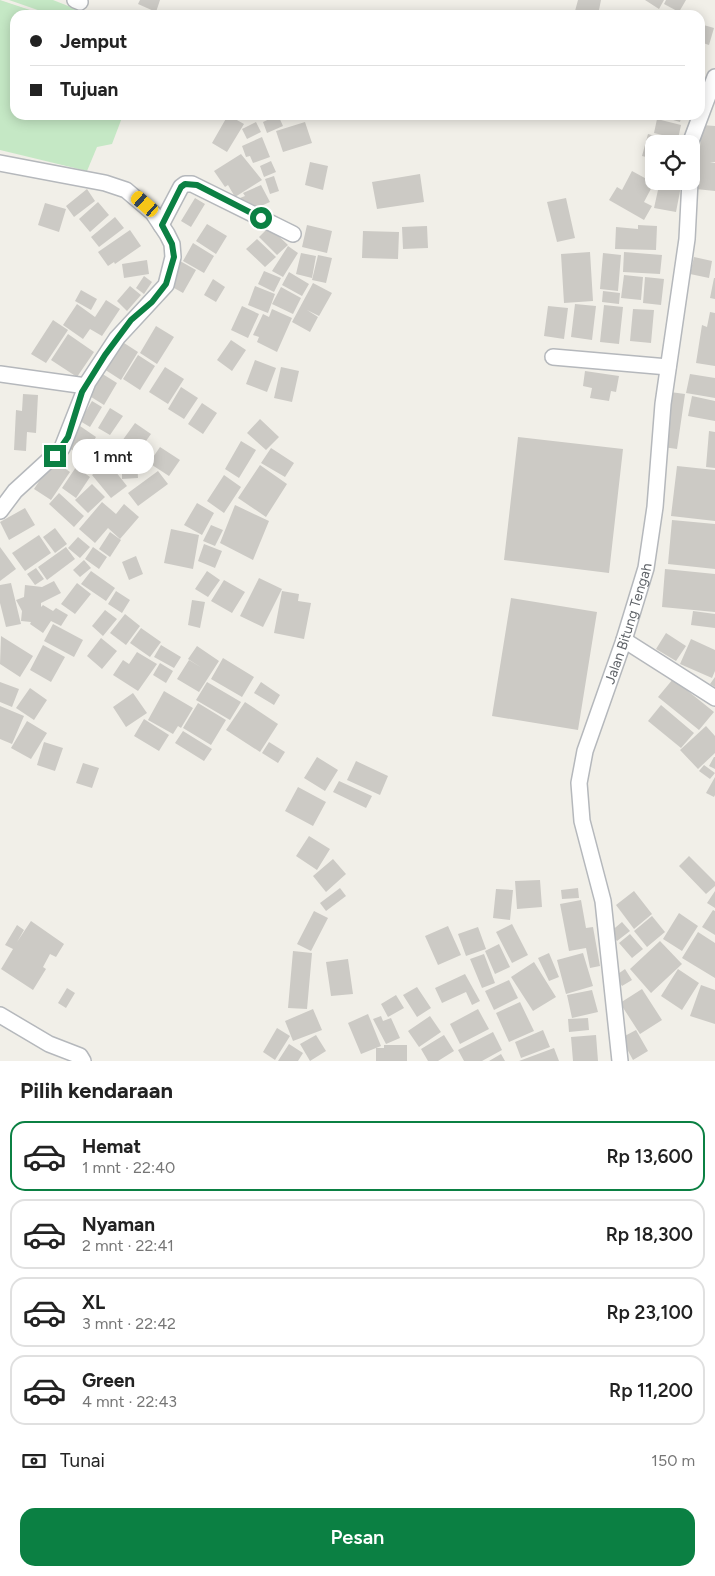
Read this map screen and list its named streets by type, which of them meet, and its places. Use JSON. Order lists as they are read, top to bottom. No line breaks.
{"streets":{"street":["Jalan Bitung Tengah"]},"page":{"banner":["Jemput","Tujuan"],"bubble":"1 mnt","heading":"Pilih kendaraan","list":[{"name":"Hemat","note":"1 mnt · 22:40","value":"Rp 13,600"},{"name":"Nyaman","note":"2 mnt · 22:41","value":"Rp 18,300"},{"name":"XL","note":"3 mnt · 22:42","value":"Rp 23,100"},{"name":"Green","note":"4 mnt · 22:43","value":"Rp 11,200"}],"pay":["Tunai","150 m"],"buttons":"Pesan"}}
